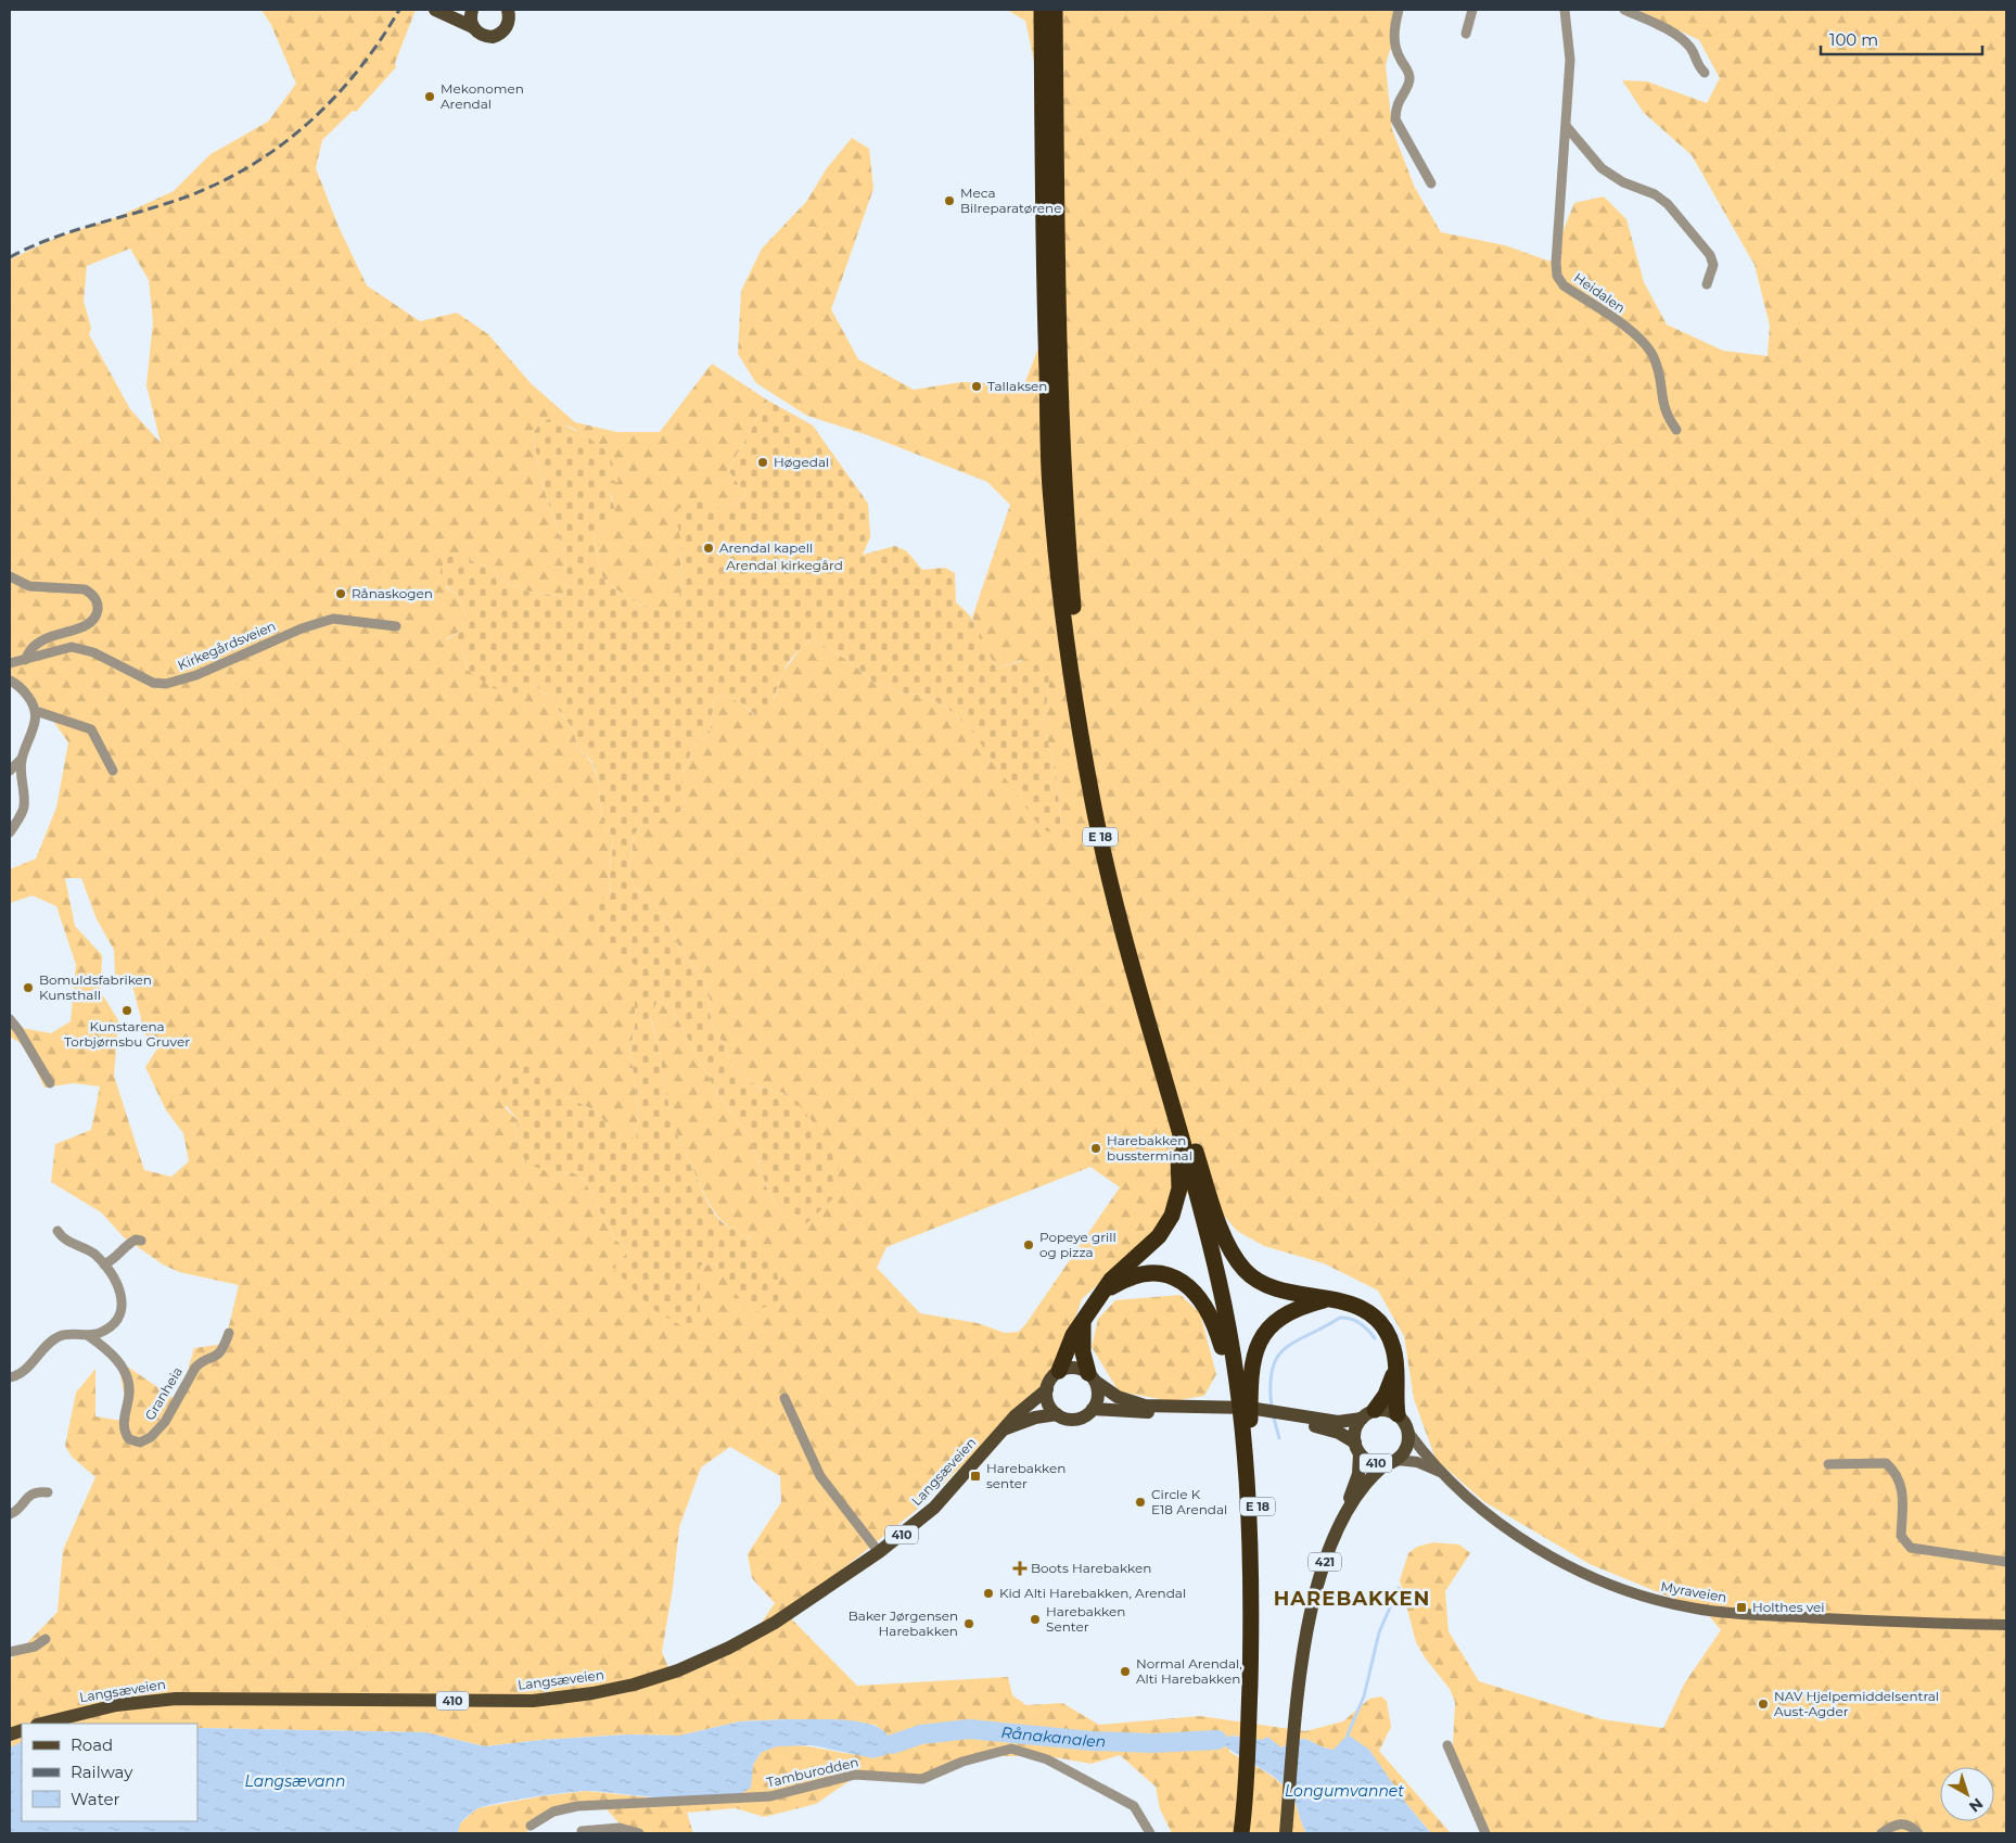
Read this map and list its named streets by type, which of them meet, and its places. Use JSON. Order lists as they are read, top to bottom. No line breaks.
{"streets":{"highway":["E 18"],"main road":["410","Langsæveien","421","Myraveien"],"street":["Heidalen","Kirkegårdsveien","Granheia","Tamburodden"]},"crossings":[["E 18","410"],["E 18","Langsæveien"],["E 18","421"],["E 18","Myraveien"],["410","Langsæveien"],["410","421"],["410","Myraveien"],["421","Myraveien"]],"districts":["HAREBAKKEN"],"water":["Rånakanalen","Langsævann","Longumvannet"],"parks":["Arendal kirkegård"],"places":{"other":["Mekonomen Arendal","Meca Bilreparatørene","Tallaksen","Høgedal","Arendal kapell","Rånaskogen","Bomuldsfabriken Kunsthall","Kunstarena Torbjørnsbu Gruver","Harebakken bussterminal","Popeye grill og pizza","Circle K E18 Arendal","Kid Alti Harebakken, Arendal","Harebakken Senter","Baker Jørgensen Harebakken","Normal Arendal, Alti Harebakken","NAV Hjelpemiddelsentral Aust-Agder"],"transit":["Harebakken senter","Holthes vei"],"health":["Boots Harebakken"]},"legend":["Road","Railway","Water"],"scale_bar":"100 m","north":"bottom right"}
